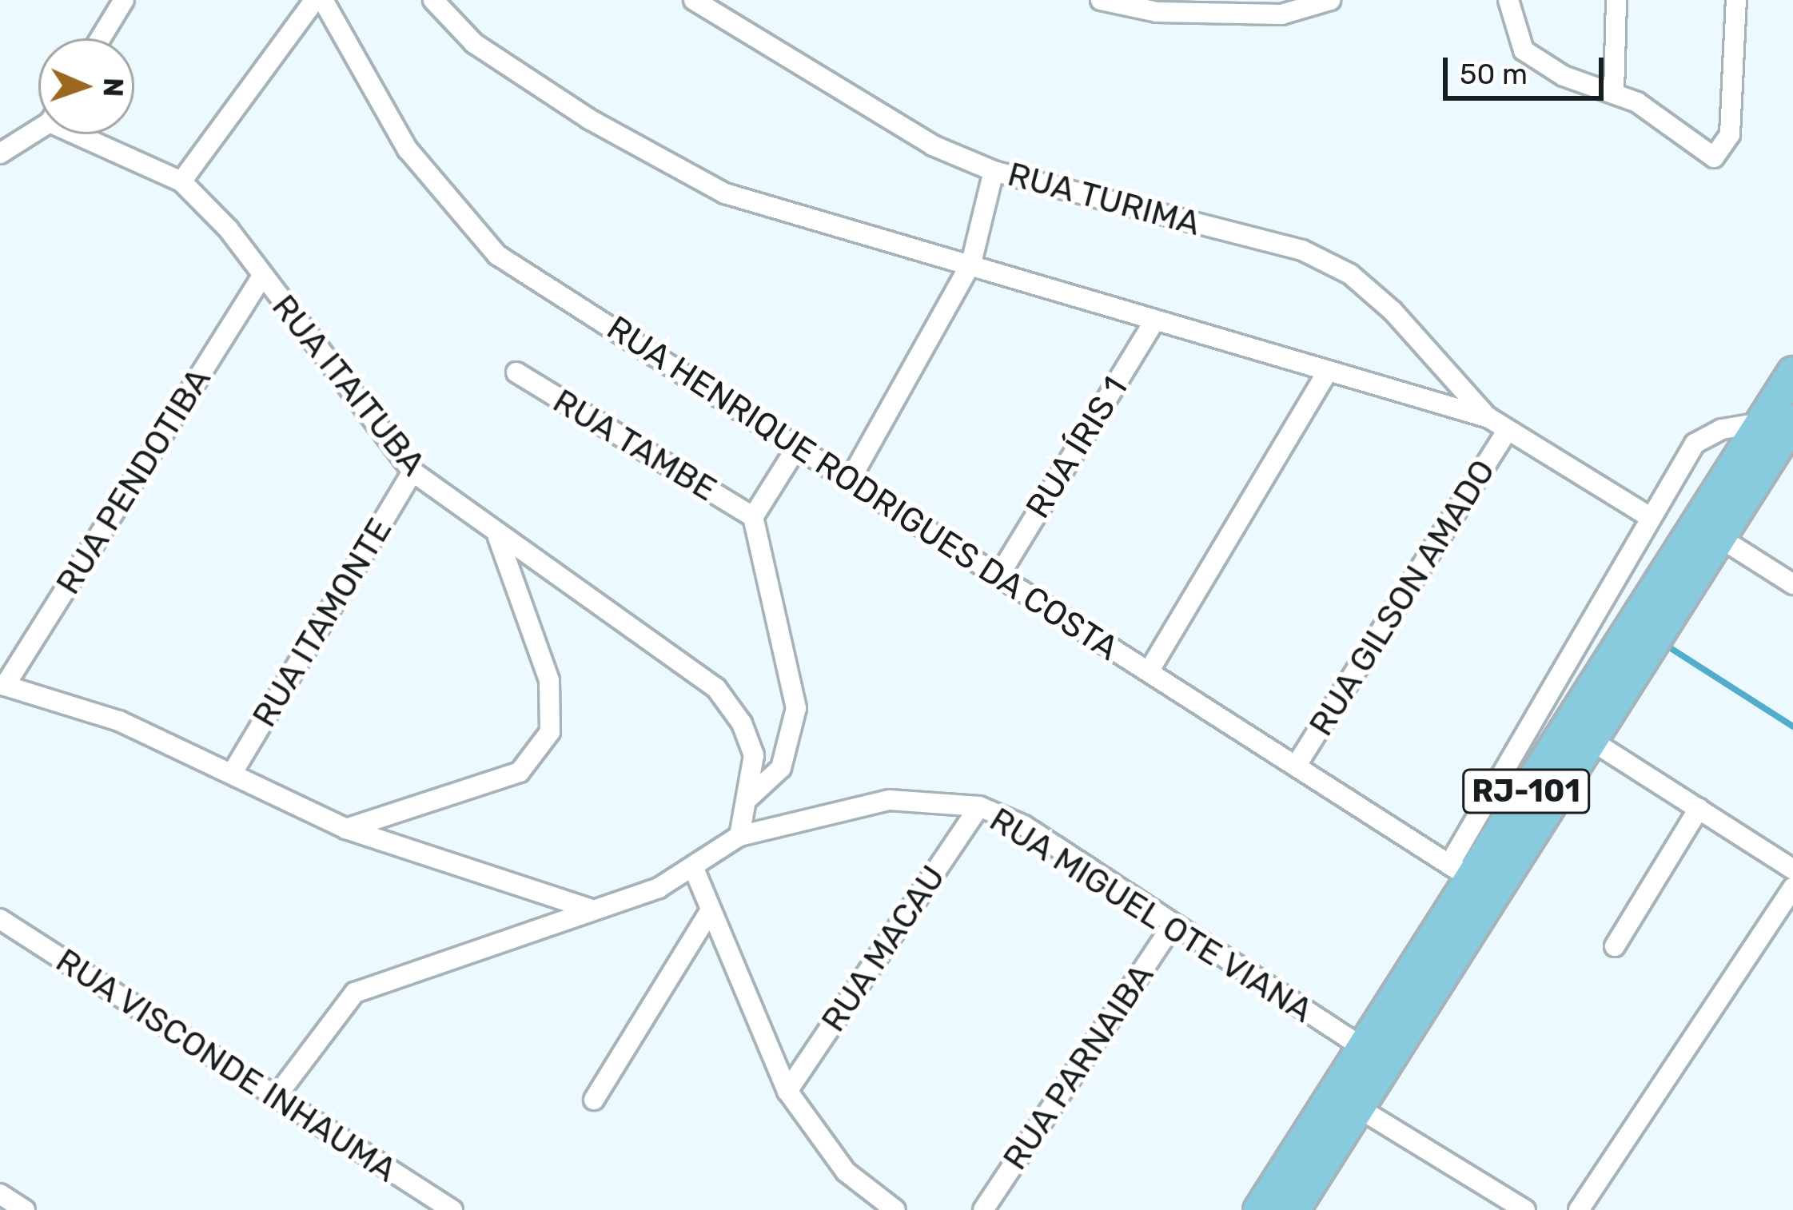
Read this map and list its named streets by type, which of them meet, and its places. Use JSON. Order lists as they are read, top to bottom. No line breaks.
{"streets":{"main road":["RJ-101"],"street":["RUA TURIMA","RUA ITAITUBA","RUA TAMBE","RUA ÍRIS 1","RUA PENDOTIBA","RUA HENRIQUE RODRIGUES DA COSTA","RUA GILSON AMADO","RUA ITAMONTE","RUA MIGUEL OTE VIANA","RUA MACAU","RUA VISCONDE INHAUMA","RUA PARNAIBA"]},"crossings":[["RUA ITAITUBA","RUA TAMBE"],["RUA ITAITUBA","RUA PENDOTIBA"],["RUA ITAITUBA","RUA ITAMONTE"],["RUA ITAITUBA","RUA MIGUEL OTE VIANA"],["RUA TAMBE","RUA HENRIQUE RODRIGUES DA COSTA"],["RUA ÍRIS 1","RUA HENRIQUE RODRIGUES DA COSTA"],["RUA HENRIQUE RODRIGUES DA COSTA","RUA GILSON AMADO"],["RUA HENRIQUE RODRIGUES DA COSTA","RJ-101"],["RJ-101","RUA MIGUEL OTE VIANA"],["RUA MIGUEL OTE VIANA","RUA MACAU"],["RUA MIGUEL OTE VIANA","RUA VISCONDE INHAUMA"],["RUA MIGUEL OTE VIANA","RUA PARNAIBA"]],"scale_bar":"50 m","north":"right"}
